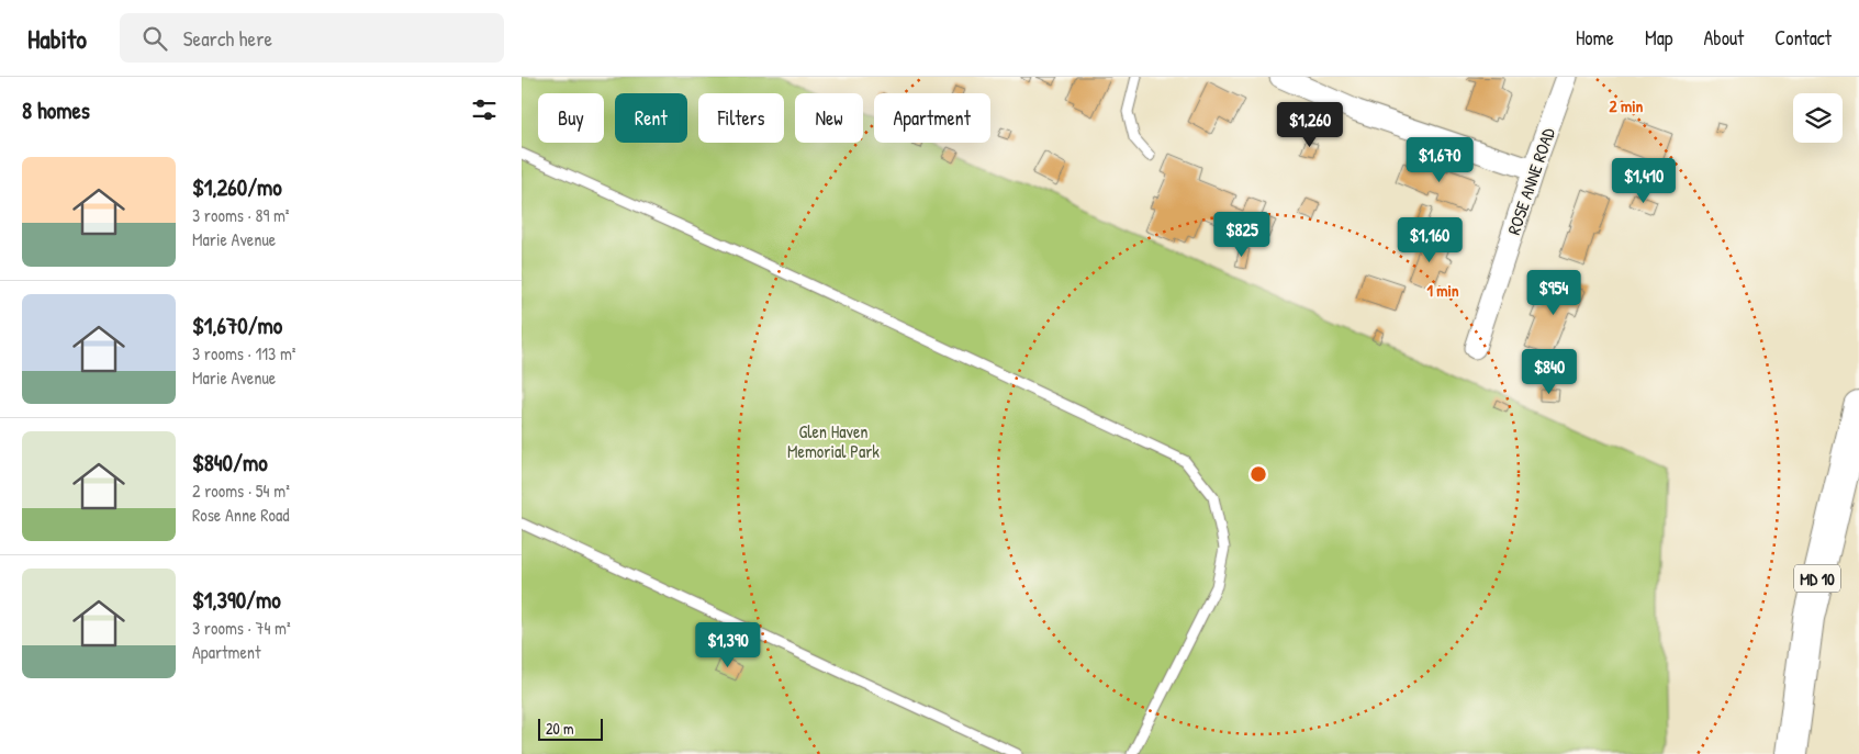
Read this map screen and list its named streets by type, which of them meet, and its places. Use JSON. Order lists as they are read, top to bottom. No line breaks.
{"streets":{"highway":["MD 10"],"street":["ROSE ANNE ROAD"]},"parks":["Glen Haven Memorial Park"],"scale_bar":"20 m","page":{"header":"Habito","search":"Search here","nav":["Home","Map","About","Contact"],"heading":"8 homes","chip":["Buy","Rent","Filters","New","Apartment"],"price":["$1,260","$1,670","$1,410","$825","$1,160","$954","$840","$1,390"],"list":[{"name":"$1,260/mo","note":"3 rooms · 89 m² · Marie Avenue"},{"name":"$1,670/mo","note":"3 rooms · 113 m² · Marie Avenue"},{"name":"$840/mo","note":"2 rooms · 54 m² · Rose Anne Road"},{"name":"$1,390/mo","note":"3 rooms · 74 m² · Apartment"}],"scale":"20 m"},"rings":["2 min","1 min"]}
